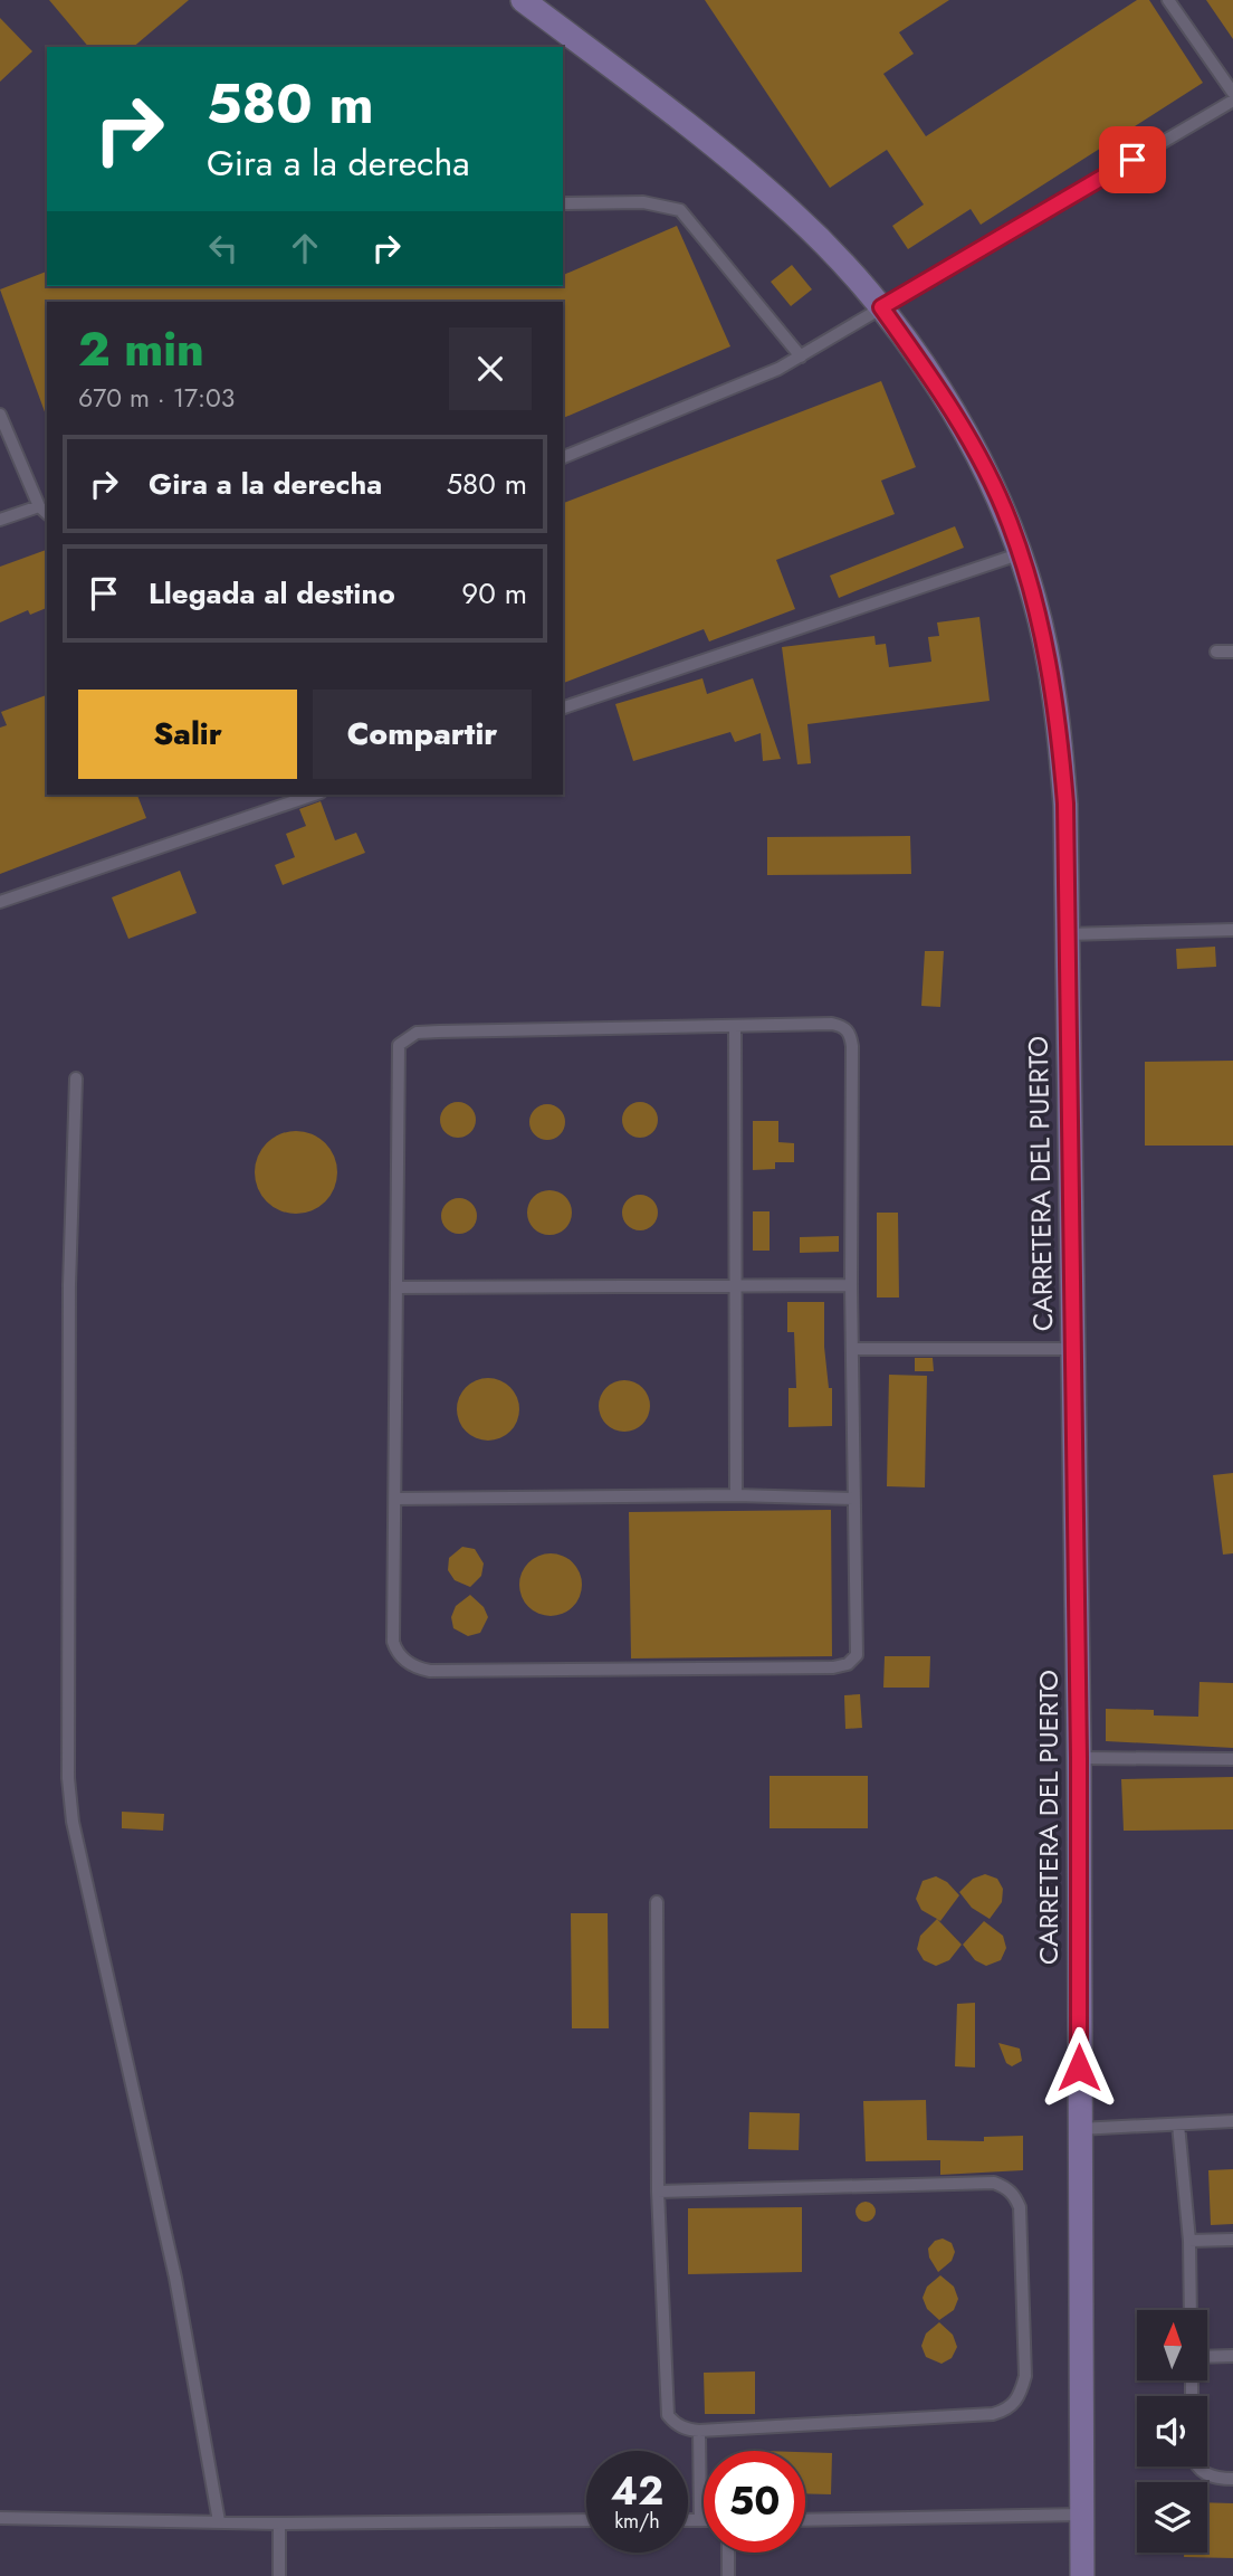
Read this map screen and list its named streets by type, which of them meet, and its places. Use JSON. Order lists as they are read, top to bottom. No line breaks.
{"streets":{"main road":["CARRETERA DEL PUERTO"]},"north":"top","page":{"turn":["580 m","Gira a la derecha"],"heading":["2 min","670 m · 17:03"],"list":[{"name":"Gira a la derecha","value":"580 m"},{"name":"Llegada al destino","value":"90 m"}],"buttons":["Salir","Compartir"],"speed":"42 km/h","limit":"50"}}
